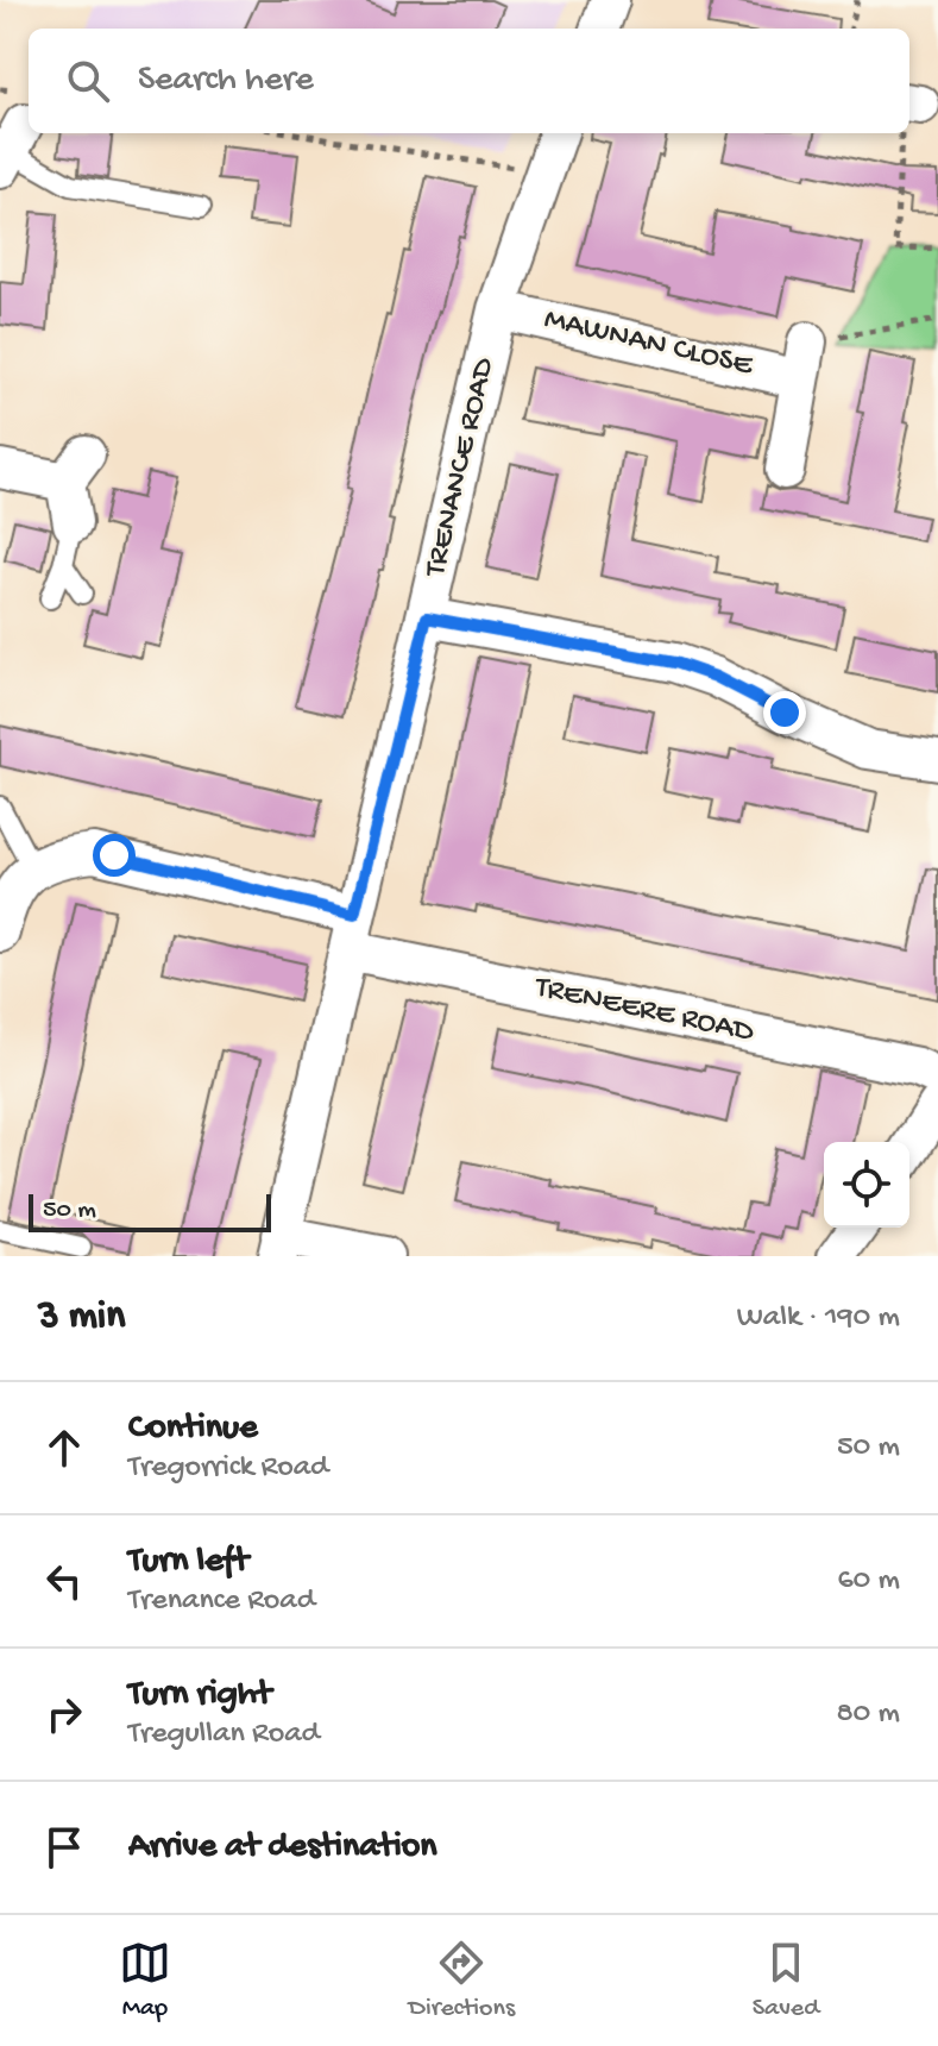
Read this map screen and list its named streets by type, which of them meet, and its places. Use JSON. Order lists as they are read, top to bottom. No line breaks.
{"streets":{"street":["MAWNAN CLOSE","TRENANCE ROAD","TRENEERE ROAD"]},"crossings":[["MAWNAN CLOSE","TRENANCE ROAD"],["TRENANCE ROAD","TRENEERE ROAD"]],"scale_bar":"50 m","page":{"search":"Search here","scale":"50 m","heading":["3 min","Walk · 190 m"],"list":[["Continue","Tregorrick Road","50 m"],["Turn left","Trenance Road","60 m"],["Turn right","Tregullan Road","80 m"],"Arrive at destination"],"nav":["Map","Directions","Saved"]}}
